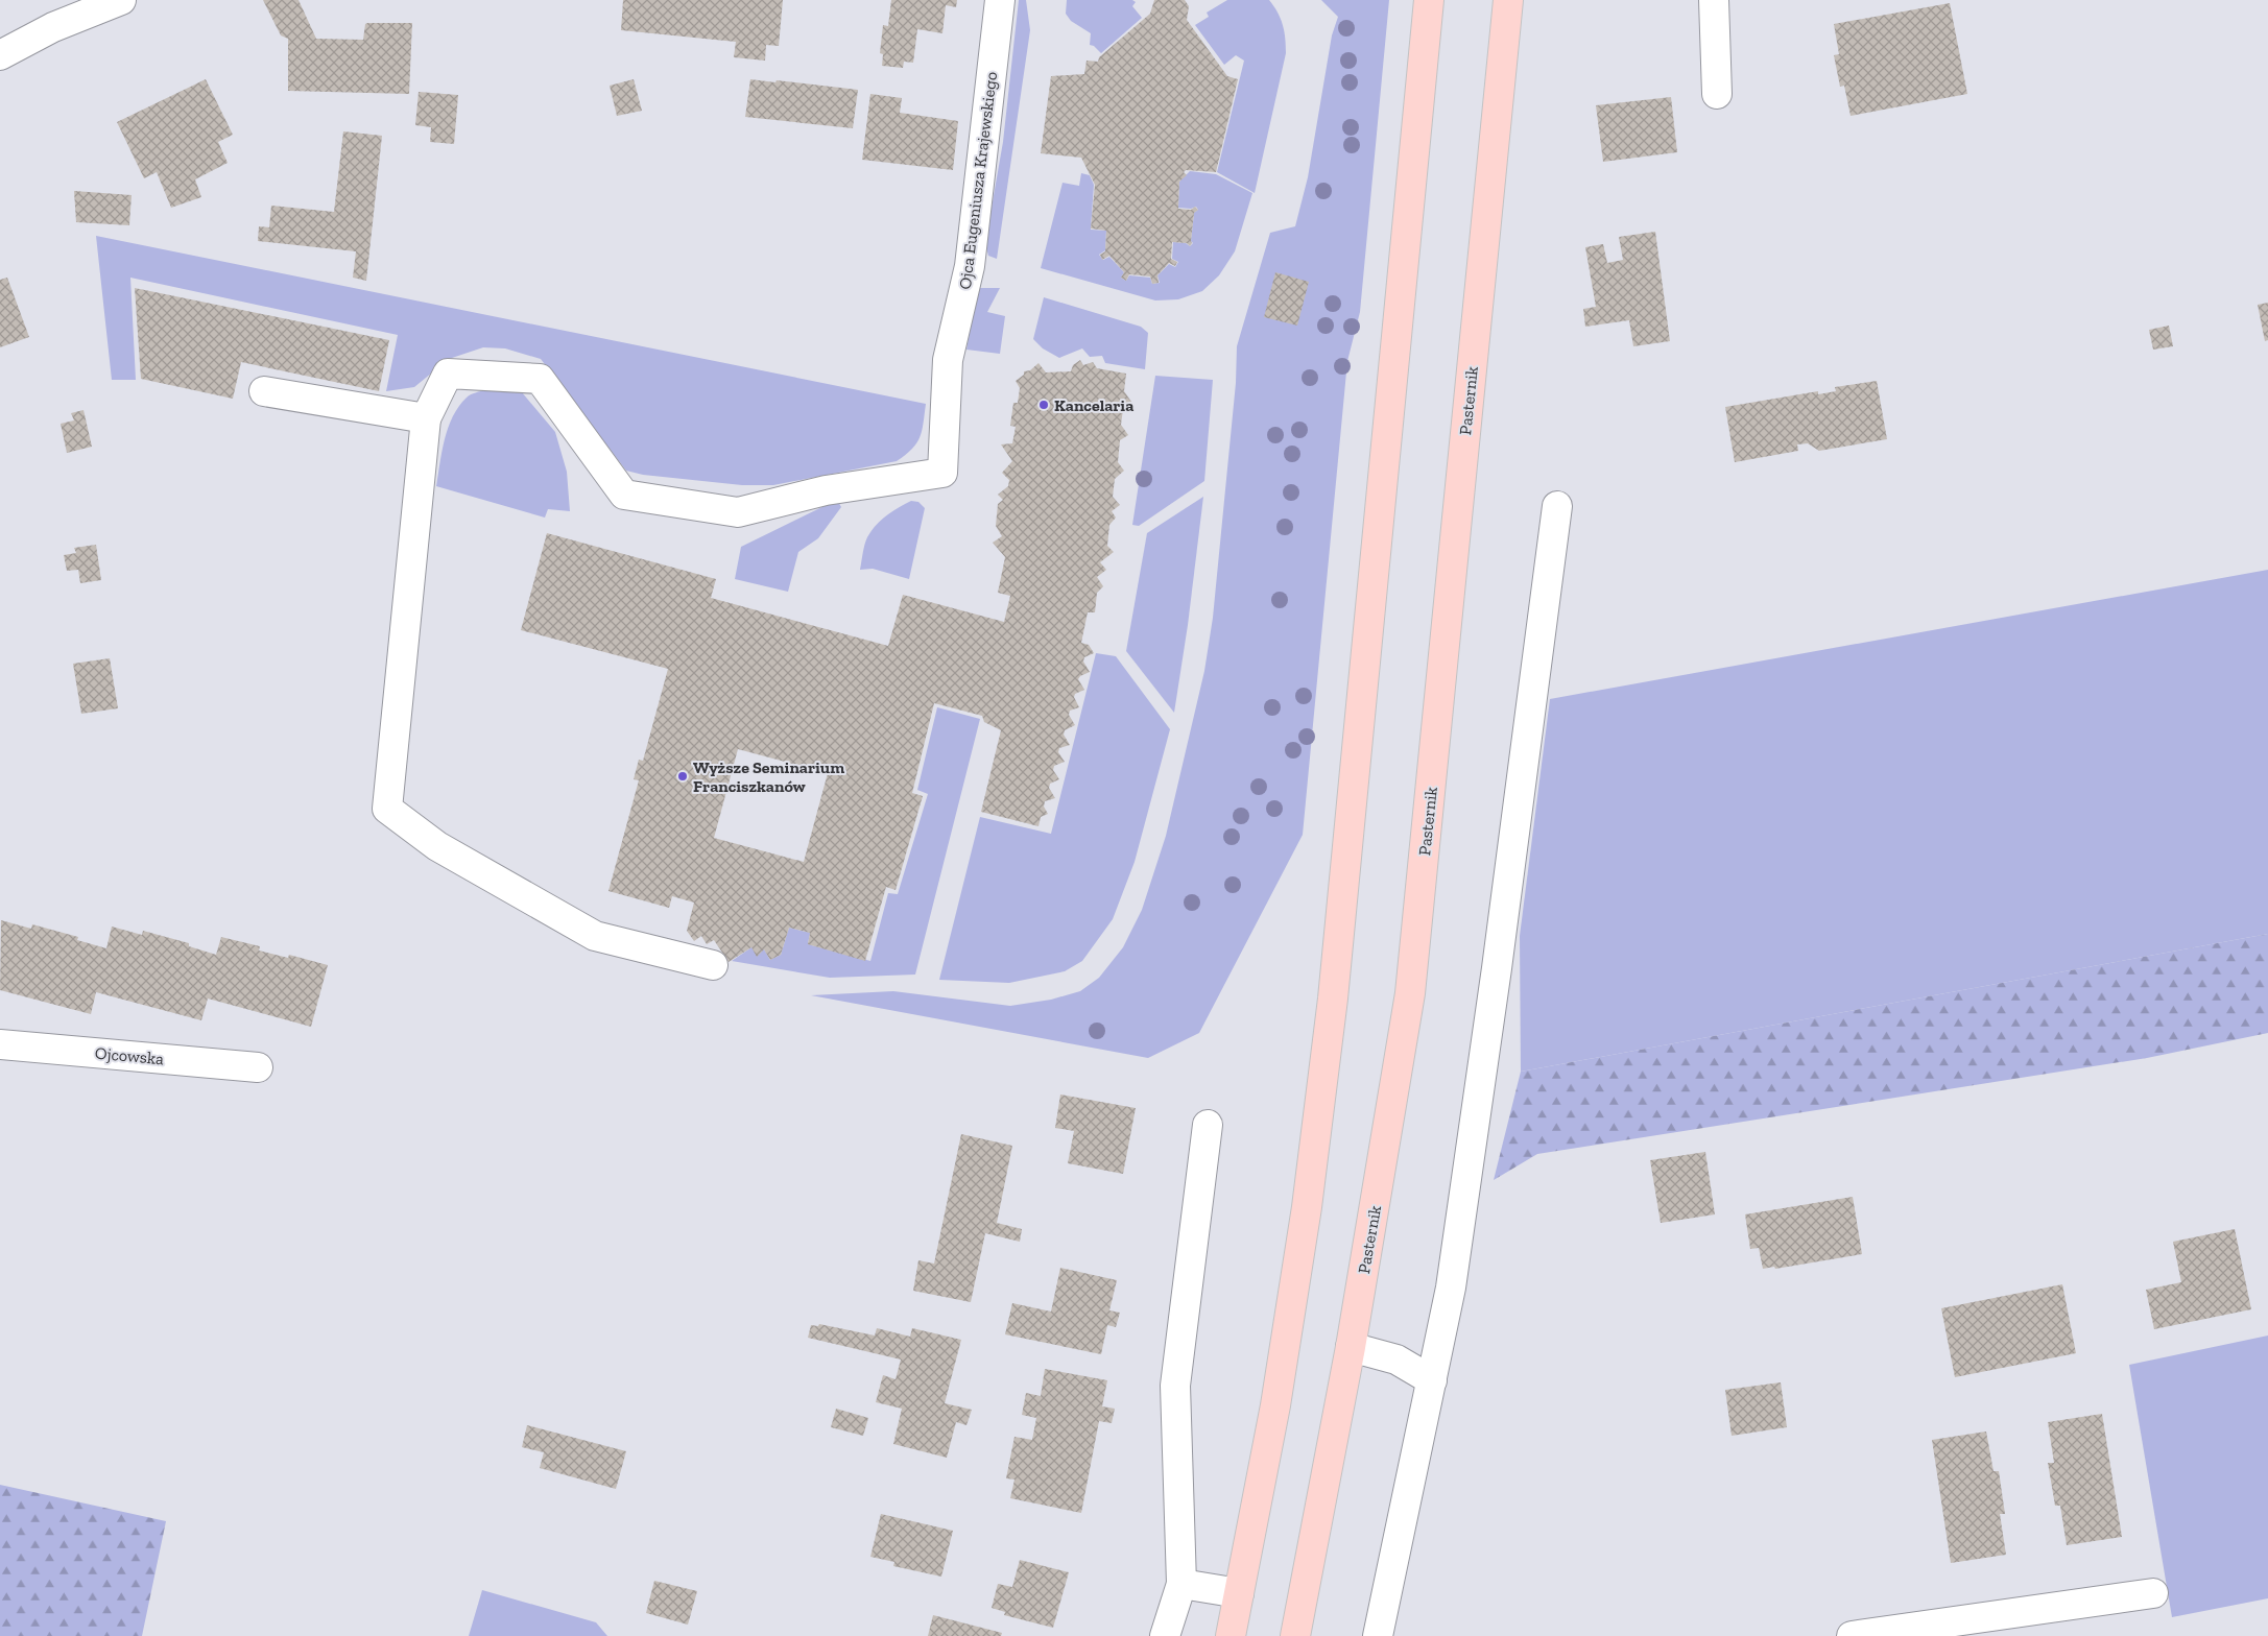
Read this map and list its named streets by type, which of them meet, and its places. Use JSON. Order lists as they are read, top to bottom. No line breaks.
{"streets":{"main road":["Pasternik"],"street":["Ojca Eugeniusza Krajewskiego","Ojcowska"]},"places":["Kancelaria","Wyższe Seminarium Franciszkanów"]}
